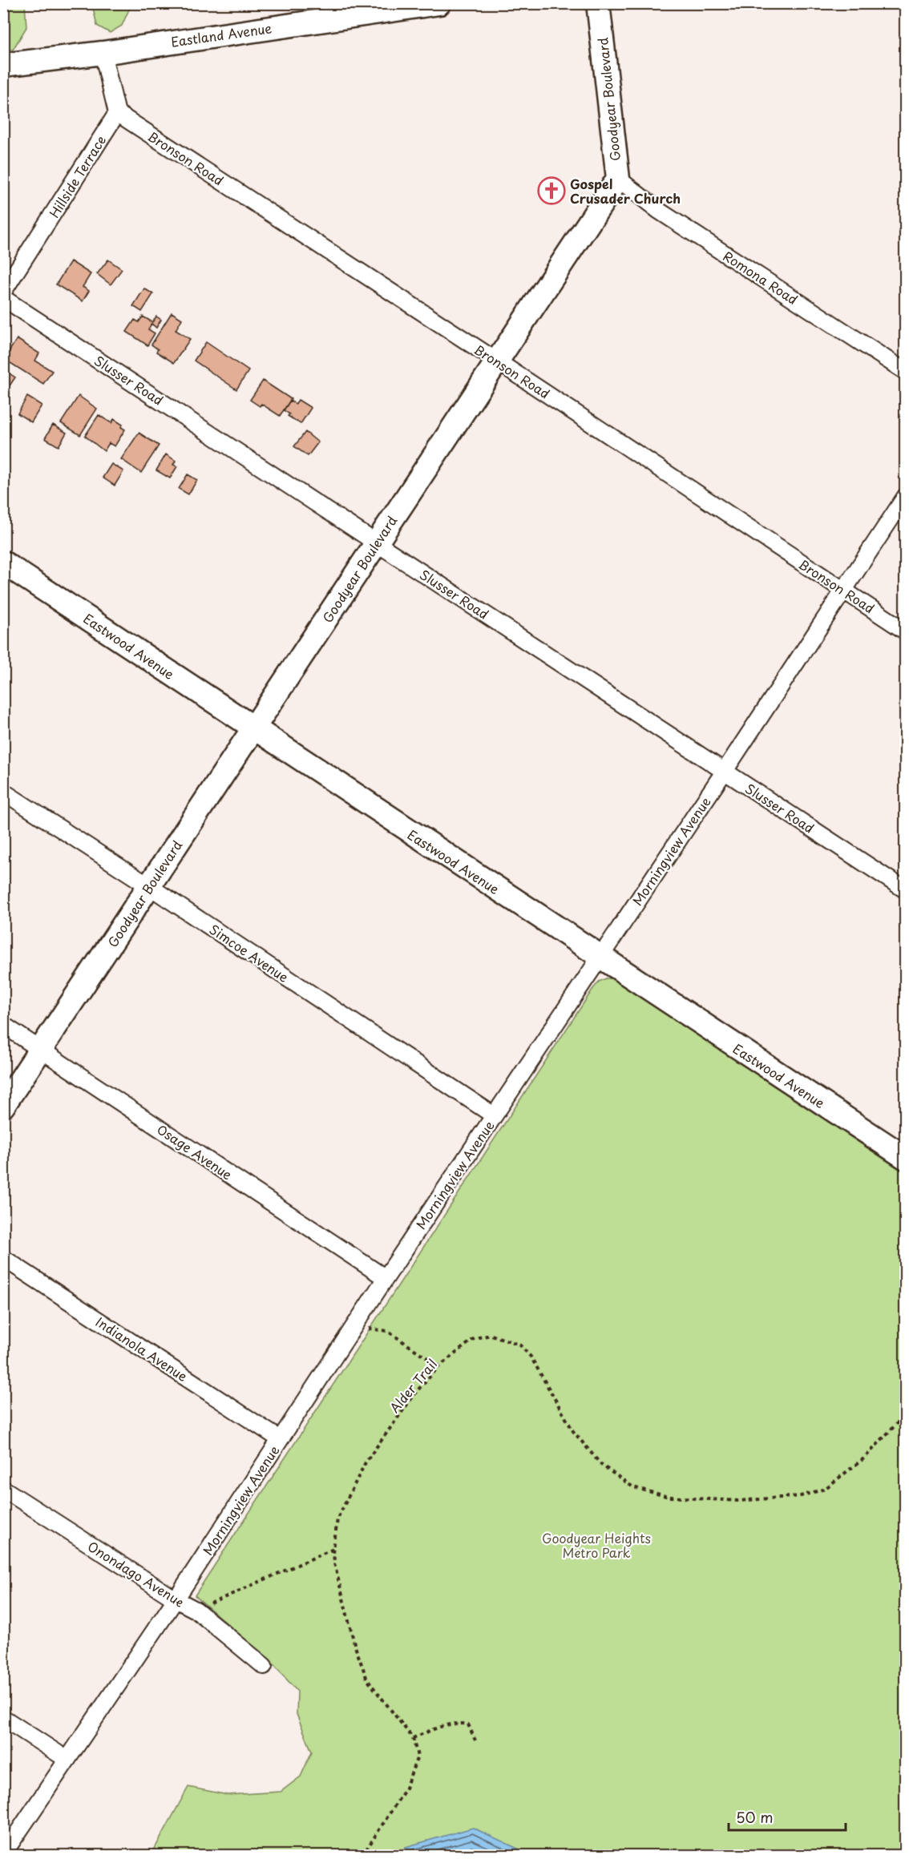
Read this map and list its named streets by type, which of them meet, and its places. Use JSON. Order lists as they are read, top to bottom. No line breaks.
{"streets":{"street":["Eastland Avenue","Goodyear Boulevard","Bronson Road","Hillside Terrace","Romona Road","Slusser Road","Eastwood Avenue","Morningview Avenue","Simcoe Avenue","Osage Avenue","Indianola Avenue","Onondago Avenue"],"path":["Alder Trail"]},"crossings":[["Goodyear Boulevard","Bronson Road"],["Goodyear Boulevard","Romona Road"],["Goodyear Boulevard","Slusser Road"],["Goodyear Boulevard","Eastwood Avenue"],["Goodyear Boulevard","Simcoe Avenue"],["Goodyear Boulevard","Osage Avenue"],["Bronson Road","Hillside Terrace"],["Bronson Road","Morningview Avenue"],["Slusser Road","Morningview Avenue"],["Eastwood Avenue","Morningview Avenue"],["Morningview Avenue","Simcoe Avenue"],["Morningview Avenue","Osage Avenue"],["Morningview Avenue","Indianola Avenue"],["Morningview Avenue","Onondago Avenue"]],"parks":["Goodyear Heights Metro Park"],"places":{"church":["Gospel Crusader Church"]},"scale_bar":"50 m"}
